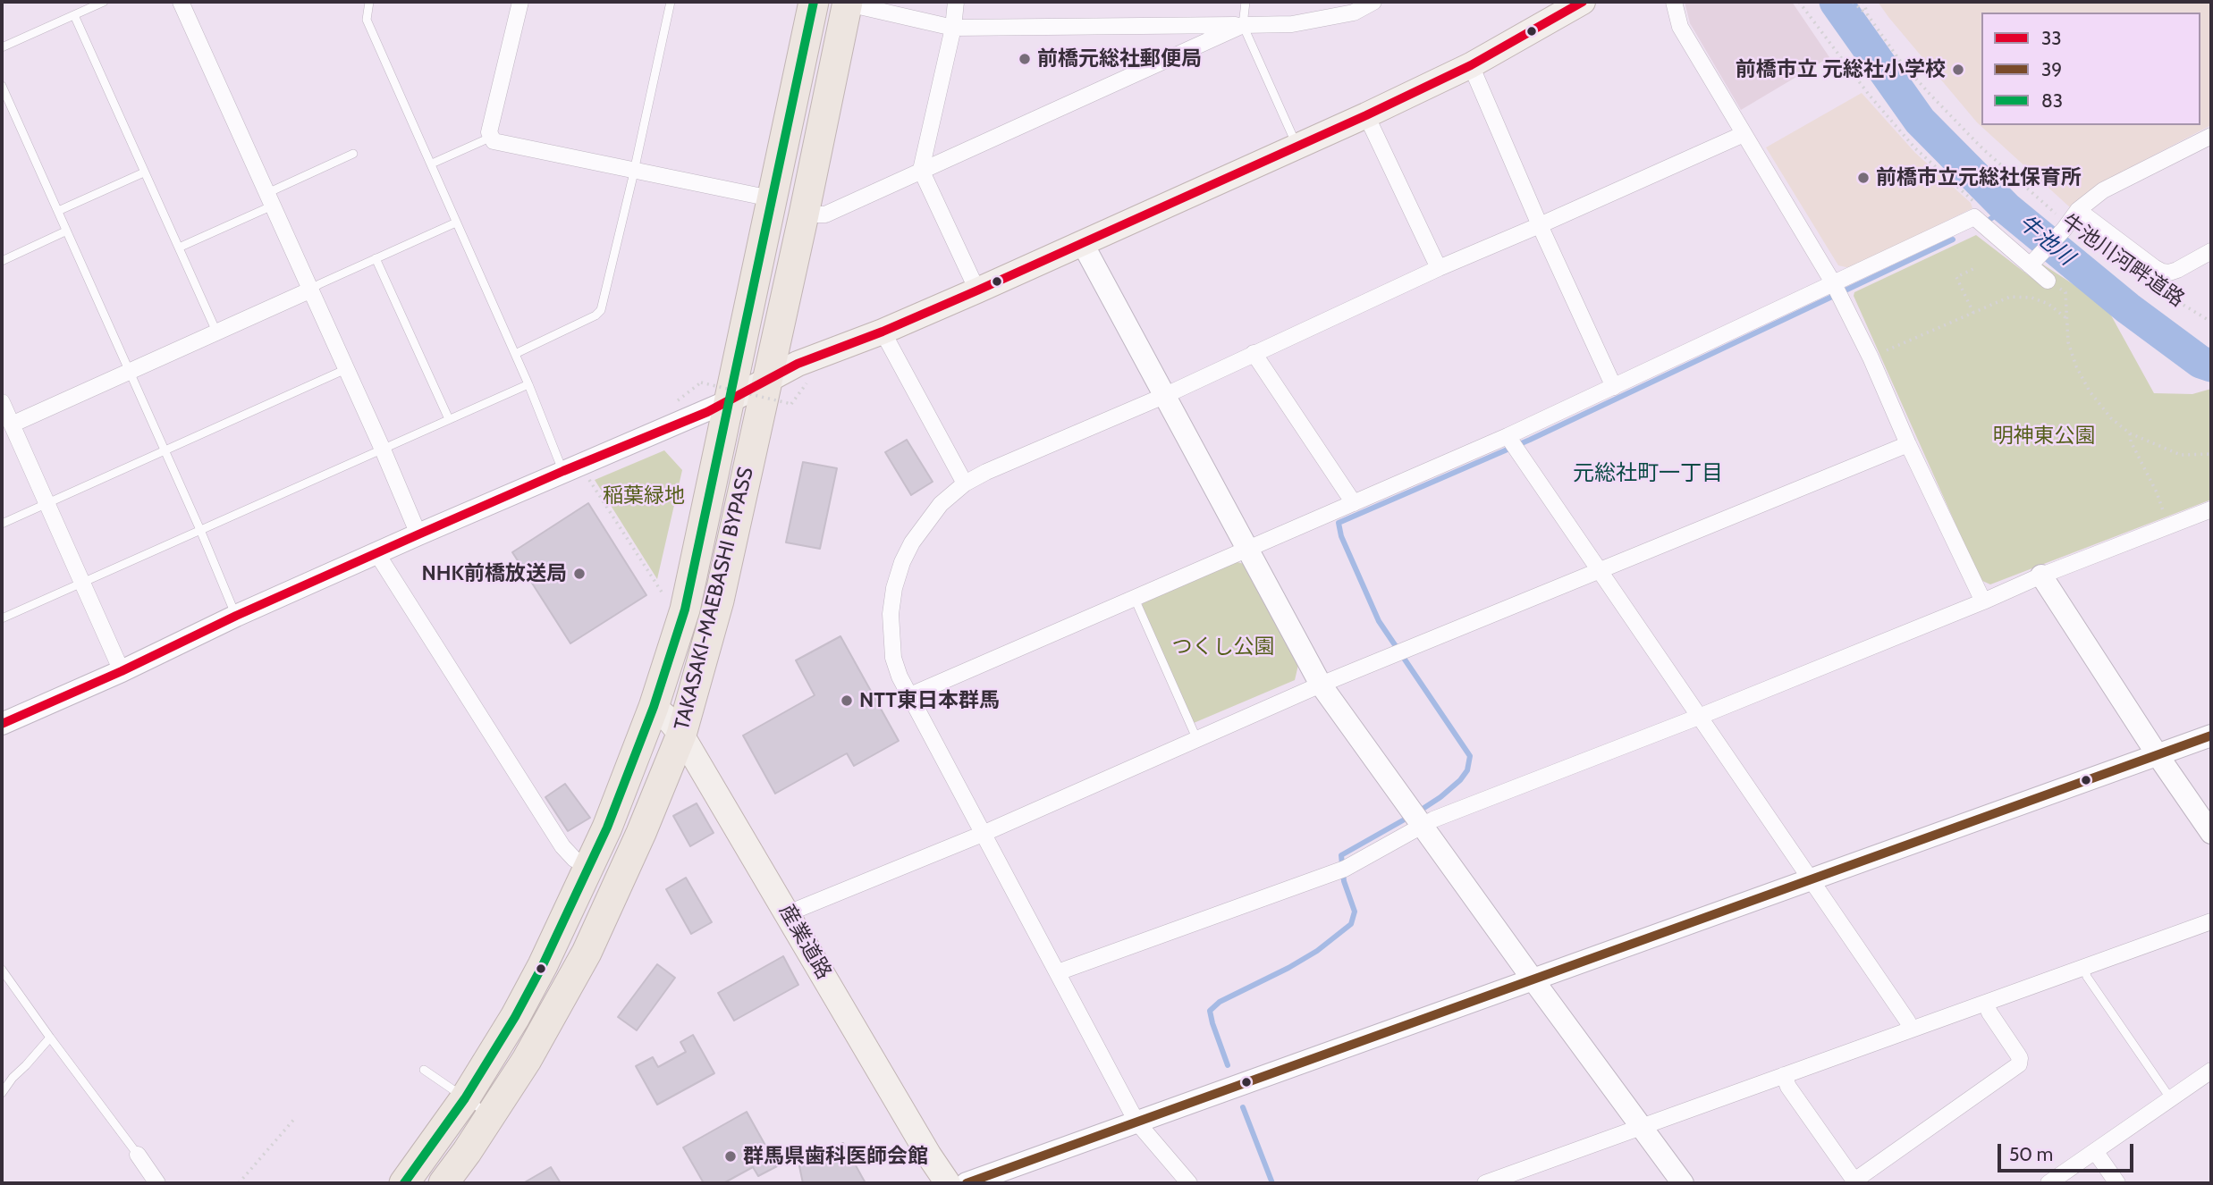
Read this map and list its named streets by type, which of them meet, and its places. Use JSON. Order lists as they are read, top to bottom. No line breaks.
{"streets":{"highway":["TAKASAKI-MAEBASHI BYPASS"],"main road":["産業道路"],"path":["牛池川河畔道路"]},"crossings":[["TAKASAKI-MAEBASHI BYPASS","産業道路"]],"districts":["元総社町一丁目"],"water":["牛池川"],"parks":["明神東公園","稲葉緑地","つくし公園"],"places":["前橋元総社郵便局","前橋市立 元総社小学校","前橋市立元総社保育所","NHK前橋放送局","NTT東日本群馬","群馬県歯科医師会館"],"lines":["transit line 33","transit line 83","transit line 39"],"legend":["33","39","83"],"scale_bar":"50 m"}
